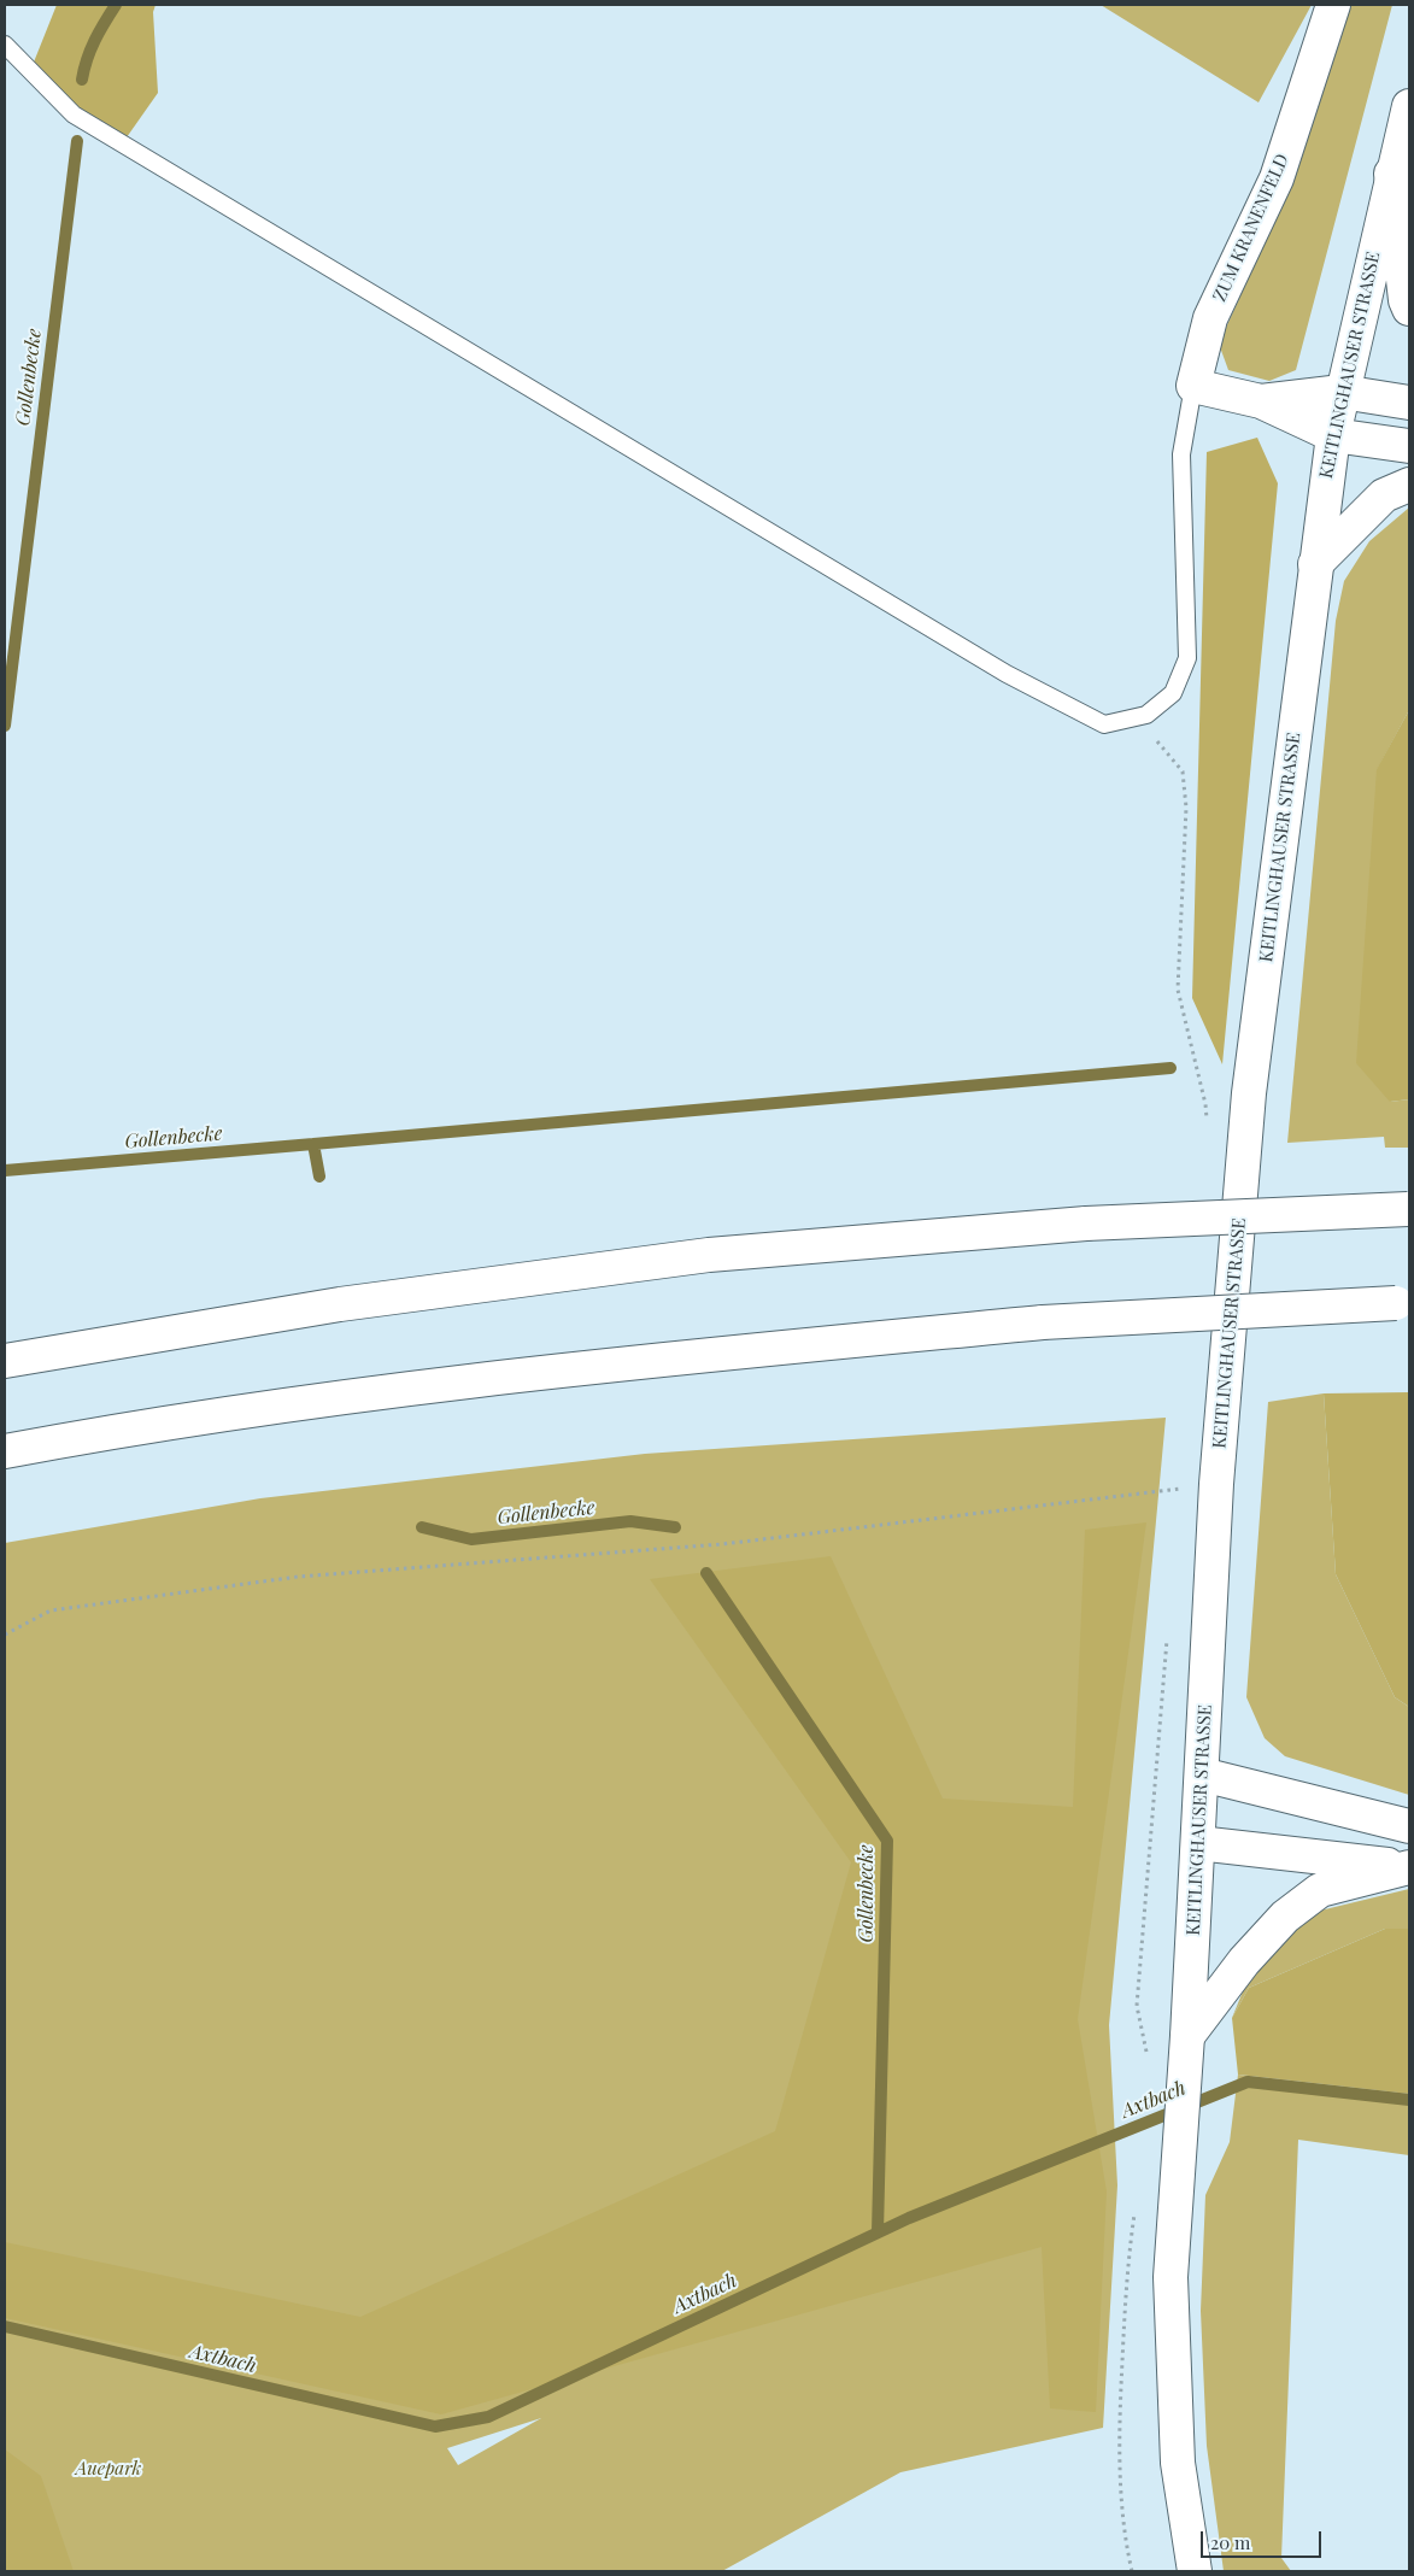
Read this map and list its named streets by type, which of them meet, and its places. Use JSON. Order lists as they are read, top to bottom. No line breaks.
{"streets":{"main road":["ZUM KRANENFELD","KEITLINGHAUSER STRASSE"]},"water":["Gollenbecke","Axtbach"],"parks":["Auepark"],"scale_bar":"20 m"}
